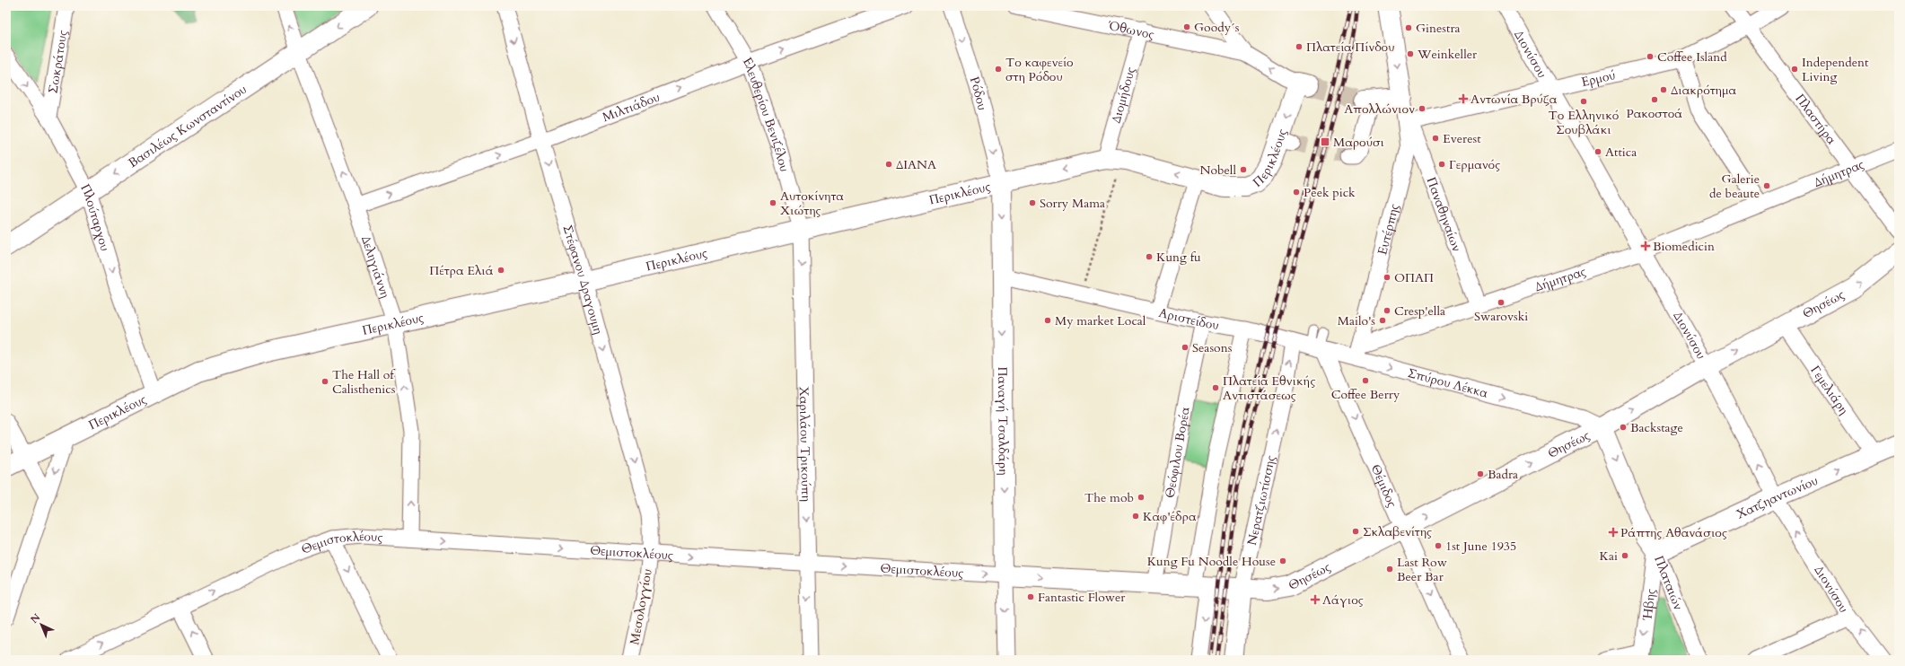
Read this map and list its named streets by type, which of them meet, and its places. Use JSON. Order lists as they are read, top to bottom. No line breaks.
{"streets":{"main road":["Βασιλέως Κωνσταντίνου","Περικλέους","Θησέως","Παναγή Τσαλδάρη","Χατζηαντωνίου","Νερατζιωτίσσης","Θεμιστοκλέους","Πλαταιών"],"street":["Όθωνος","Διονύσου","Σωκράτους","Ερμού","Ρόδου","Διομήδους","Μιλτιάδου","Ελευθερίου Βενιζέλου","Πλαστήρα","Δήμητρας","Παναθηναίων","Πλούταρχου","Ευτέρπης","Δεληγιάννη","Στέφανου Δραγουμη","Αριστείδου","Σπύρου Λέκκα","Γεμελιάρη","Χαριλάου Τρικούπη","Θεόφιλου Βορέα","Θέμιδος","Ήβης","Μεσολογγίου"]},"crossings":[["Όθωνος","Διομήδους"],["Διονύσου","Ερμού"],["Διονύσου","Δήμητρας"],["Διονύσου","Θησέως"],["Διονύσου","Χατζηαντωνίου"],["Σωκράτους","Πλούταρχου"],["Ερμού","Πλαστήρα"],["Ερμού","Παναθηναίων"],["Ερμού","Ευτέρπης"],["Ρόδου","Περικλέους"],["Ρόδου","Παναγή Τσαλδάρη"],["Διομήδους","Περικλέους"],["Μιλτιάδου","Ελευθερίου Βενιζέλου"],["Μιλτιάδου","Δεληγιάννη"],["Μιλτιάδου","Στέφανου Δραγουμη"],["Ελευθερίου Βενιζέλου","Περικλέους"],["Ελευθερίου Βενιζέλου","Χαριλάου Τρικούπη"],["Πλαστήρα","Δήμητρας"],["Βασιλέως Κωνσταντίνου","Πλούταρχου"],["Βασιλέως Κωνσταντίνου","Δεληγιάννη"],["Περικλέους","Πλούταρχου"],["Περικλέους","Δεληγιάννη"],["Περικλέους","Στέφανου Δραγουμη"],["Περικλέους","Παναγή Τσαλδάρη"],["Περικλέους","Χαριλάου Τρικούπη"],["Δήμητρας","Παναθηναίων"],["Δήμητρας","Ευτέρπης"],["Δήμητρας","Σπύρου Λέκκα"],["Παναθηναίων","Ευτέρπης"],["Ευτέρπης","Σπύρου Λέκκα"],["Δεληγιάννη","Θεμιστοκλέους"],["Στέφανου Δραγουμη","Θεμιστοκλέους"],["Στέφανου Δραγουμη","Μεσολογγίου"],["Θησέως","Σπύρου Λέκκα"],["Θησέως","Γεμελιάρη"],["Θησέως","Θέμιδος"],["Θησέως","Νερατζιωτίσσης"],["Θησέως","Θεμιστοκλέους"],["Θησέως","Πλαταιών"],["Αριστείδου","Σπύρου Λέκκα"],["Αριστείδου","Παναγή Τσαλδάρη"],["Αριστείδου","Θεόφιλου Βορέα"],["Αριστείδου","Νερατζιωτίσσης"],["Σπύρου Λέκκα","Θέμιδος"],["Σπύρου Λέκκα","Νερατζιωτίσσης"],["Σπύρου Λέκκα","Πλαταιών"],["Γεμελιάρη","Χατζηαντωνίου"],["Παναγή Τσαλδάρη","Θεμιστοκλέους"],["Χαριλάου Τρικούπη","Θεμιστοκλέους"],["Θεόφιλου Βορέα","Θεμιστοκλέους"],["Χατζηαντωνίου","Πλαταιών"],["Χατζηαντωνίου","Ήβης"],["Θεμιστοκλέους","Μεσολογγίου"],["Πλαταιών","Ήβης"]],"one_way":["Διονύσου","Ρόδου","Μιλτιάδου","Βασιλέως Κωνσταντίνου","Πλούταρχου","Δεληγιάννη","Στέφανου Δραγουμη","Θησέως","Σπύρου Λέκκα","Παναγή Τσαλδάρη","Χαριλάου Τρικούπη","Θέμιδος","Χατζηαντωνίου","Θεμιστοκλέους","Πλαταιών","Ήβης"],"places":{"other":["Goody´s","Ginestra","Πλατεία Πίνδου","Weinkeller","Coffee Island","Το καφενείο στη Ρόδου","Independent Living","Διακρότημα","Ρακοστοά","Το Ελληνικό Σουβλάκι","Απολλώνιον","Everest","Attica","ΔΙΑΝΑ","Γερμανός","Nobell","Galerie de beaute","Peek pick","Αυτοκίνητα Χιώτης","Sorry Mama","Kung fu","Πέτρα Ελιά","ΟΠΑΠ","Swarovski","Cresp'ella","My market Local","Mailo's","Seasons","Coffee Berry","The Hall of Calisthenics","Πλατεία Εθνικής Αντιστάσεως","Backstage","Badra","The mob","Καφ'έδρα","Σκλαβενίτης","1st June 1935","Kai","Kung Fu Noodle House","Last Row Beer Bar","Fantastic Flower"],"health":["Αντωνία Βρύζα","Biomedicin","Ράπτης Αθανάσιος","Λάγιος"],"transit":["Μαρούσι"]},"north":"top left"}
